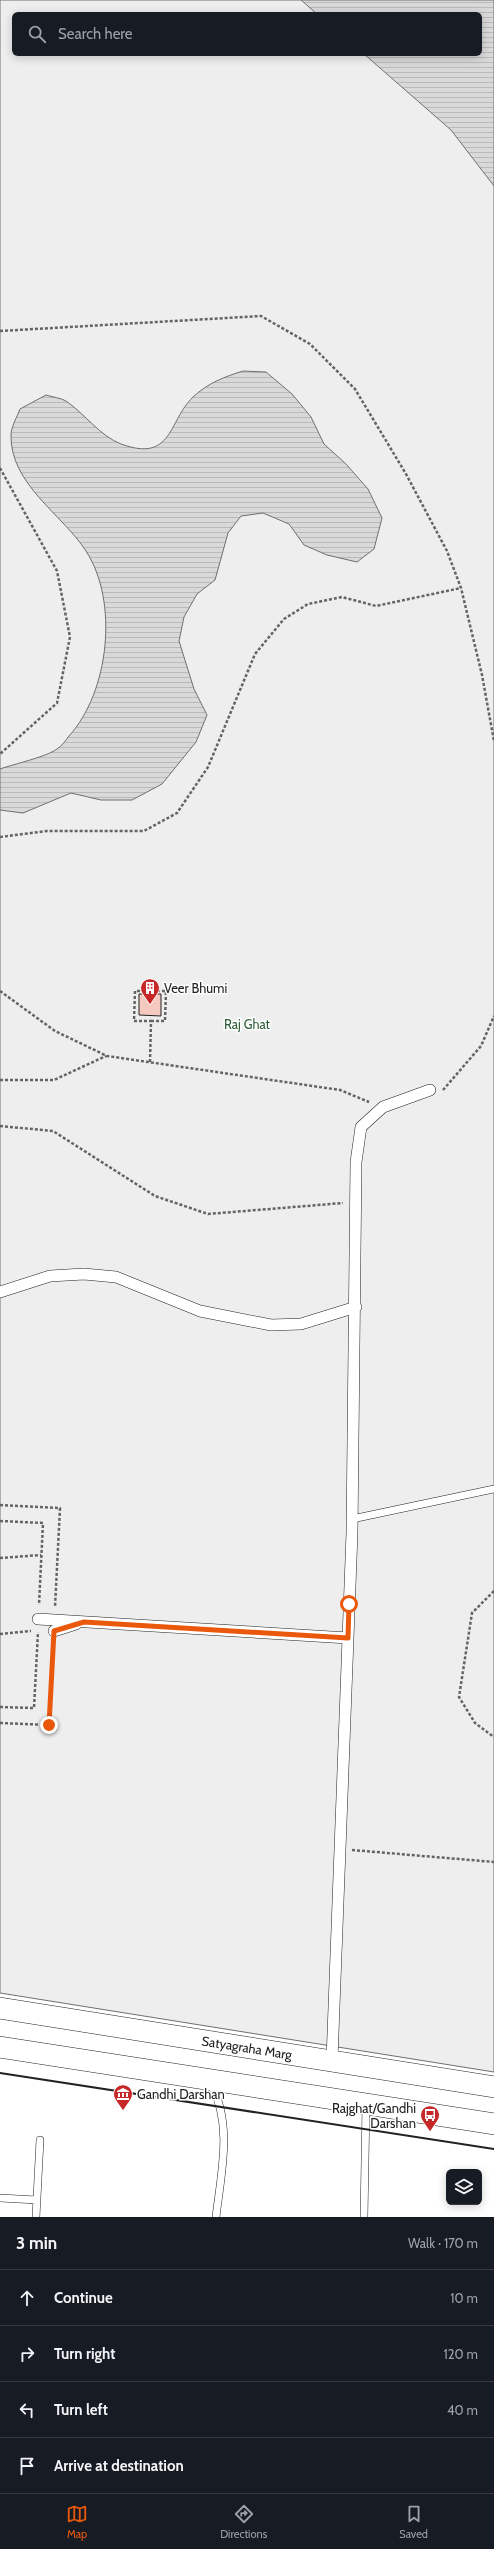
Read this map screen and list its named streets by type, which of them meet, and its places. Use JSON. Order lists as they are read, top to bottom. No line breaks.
{"streets":{"main road":["Satyagraha Marg"]},"parks":["Raj Ghat"],"places":{"building":["Veer Bhumi"],"museum":["Gandhi Darshan"],"bus stop":["Rajghat/Gandhi Darshan"]},"page":{"search":"Search here","heading":["3 min","Walk · 170 m"],"list":[["Continue","10 m"],["Turn right","120 m"],["Turn left","40 m"],"Arrive at destination"],"nav":["Map","Directions","Saved"]}}
